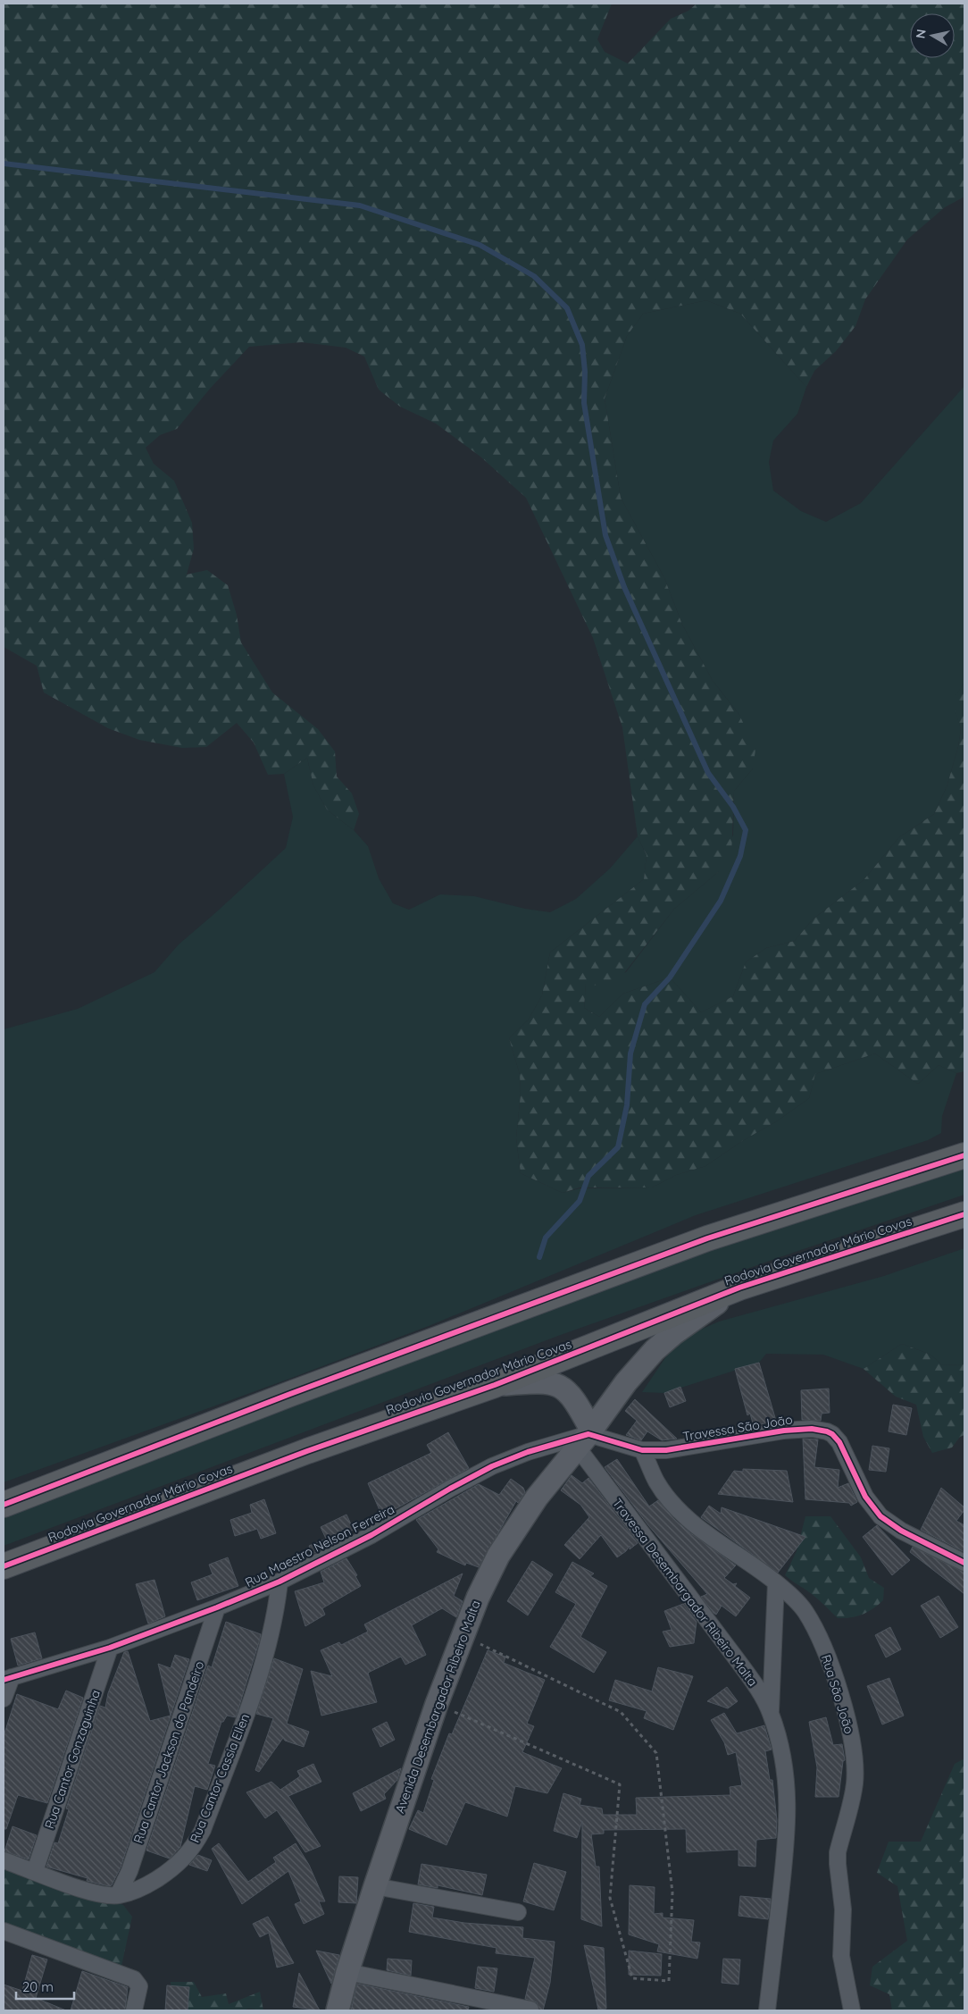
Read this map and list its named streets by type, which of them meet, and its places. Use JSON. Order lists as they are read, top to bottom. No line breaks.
{"streets":{"highway":["Rodovia Governador Mário Covas"],"main road":["Avenida Desembargador Ribeiro Malta"],"street":["Travessa São João","Rua Maestro Nelson Ferreira","Travessa Desembargador Ribeiro Malta","Rua São João","Rua Cantor Jackson do Pandeiro","Rua Cantor Gonzaguinha","Rua Cantor Cassia Ellen"]},"crossings":[["Rodovia Governador Mário Covas","Avenida Desembargador Ribeiro Malta"],["Travessa São João","Rua Maestro Nelson Ferreira"],["Travessa São João","Travessa Desembargador Ribeiro Malta"],["Travessa São João","Rua São João"],["Travessa São João","Avenida Desembargador Ribeiro Malta"],["Rua Maestro Nelson Ferreira","Travessa Desembargador Ribeiro Malta"],["Rua Maestro Nelson Ferreira","Avenida Desembargador Ribeiro Malta"],["Rua Maestro Nelson Ferreira","Rua Cantor Jackson do Pandeiro"],["Rua Maestro Nelson Ferreira","Rua Cantor Gonzaguinha"],["Rua Maestro Nelson Ferreira","Rua Cantor Cassia Ellen"],["Travessa Desembargador Ribeiro Malta","Avenida Desembargador Ribeiro Malta"],["Rua Cantor Jackson do Pandeiro","Rua Cantor Cassia Ellen"],["Rua Cantor Gonzaguinha","Rua Cantor Cassia Ellen"]],"scale_bar":"20 m","north":"left"}
